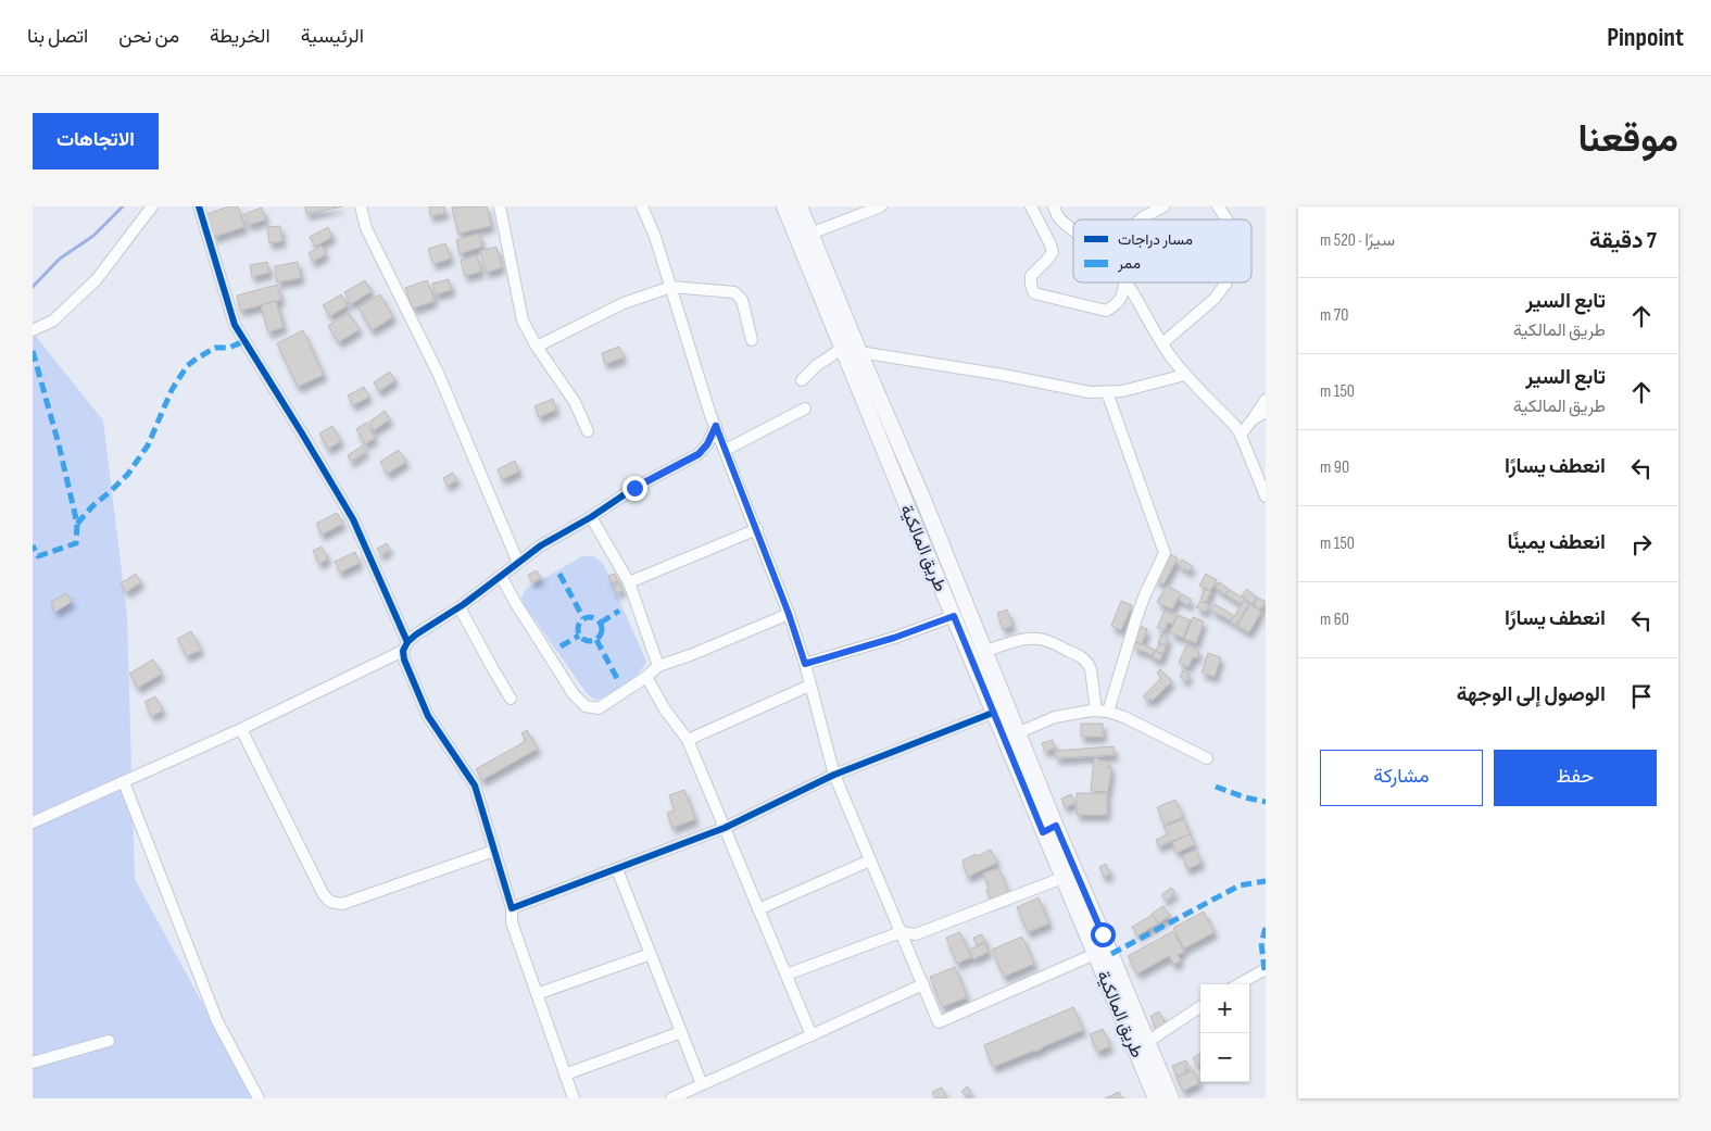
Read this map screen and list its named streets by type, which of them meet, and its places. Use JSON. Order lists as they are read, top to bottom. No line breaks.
{"streets":{"main road":["طريق المالكية"]},"legend":["مسار دراجات","ممر"],"page":{"header":"Pinpoint","nav":["الرئيسية","الخريطة","من نحن","اتصل بنا"],"title":"موقعنا","buttons":["الاتجاهات",["حفظ","مشاركة"]],"heading":["7 دقيقة","سيرًا · 520 m"],"list":[["تابع السير","طريق المالكية","70 m"],["تابع السير","طريق المالكية","150 m"],["انعطف يسارًا","90 m"],["انعطف يمينًا","150 m"],["انعطف يسارًا","60 m"],"الوصول إلى الوجهة"],"map_buttons":["+","−"]}}
